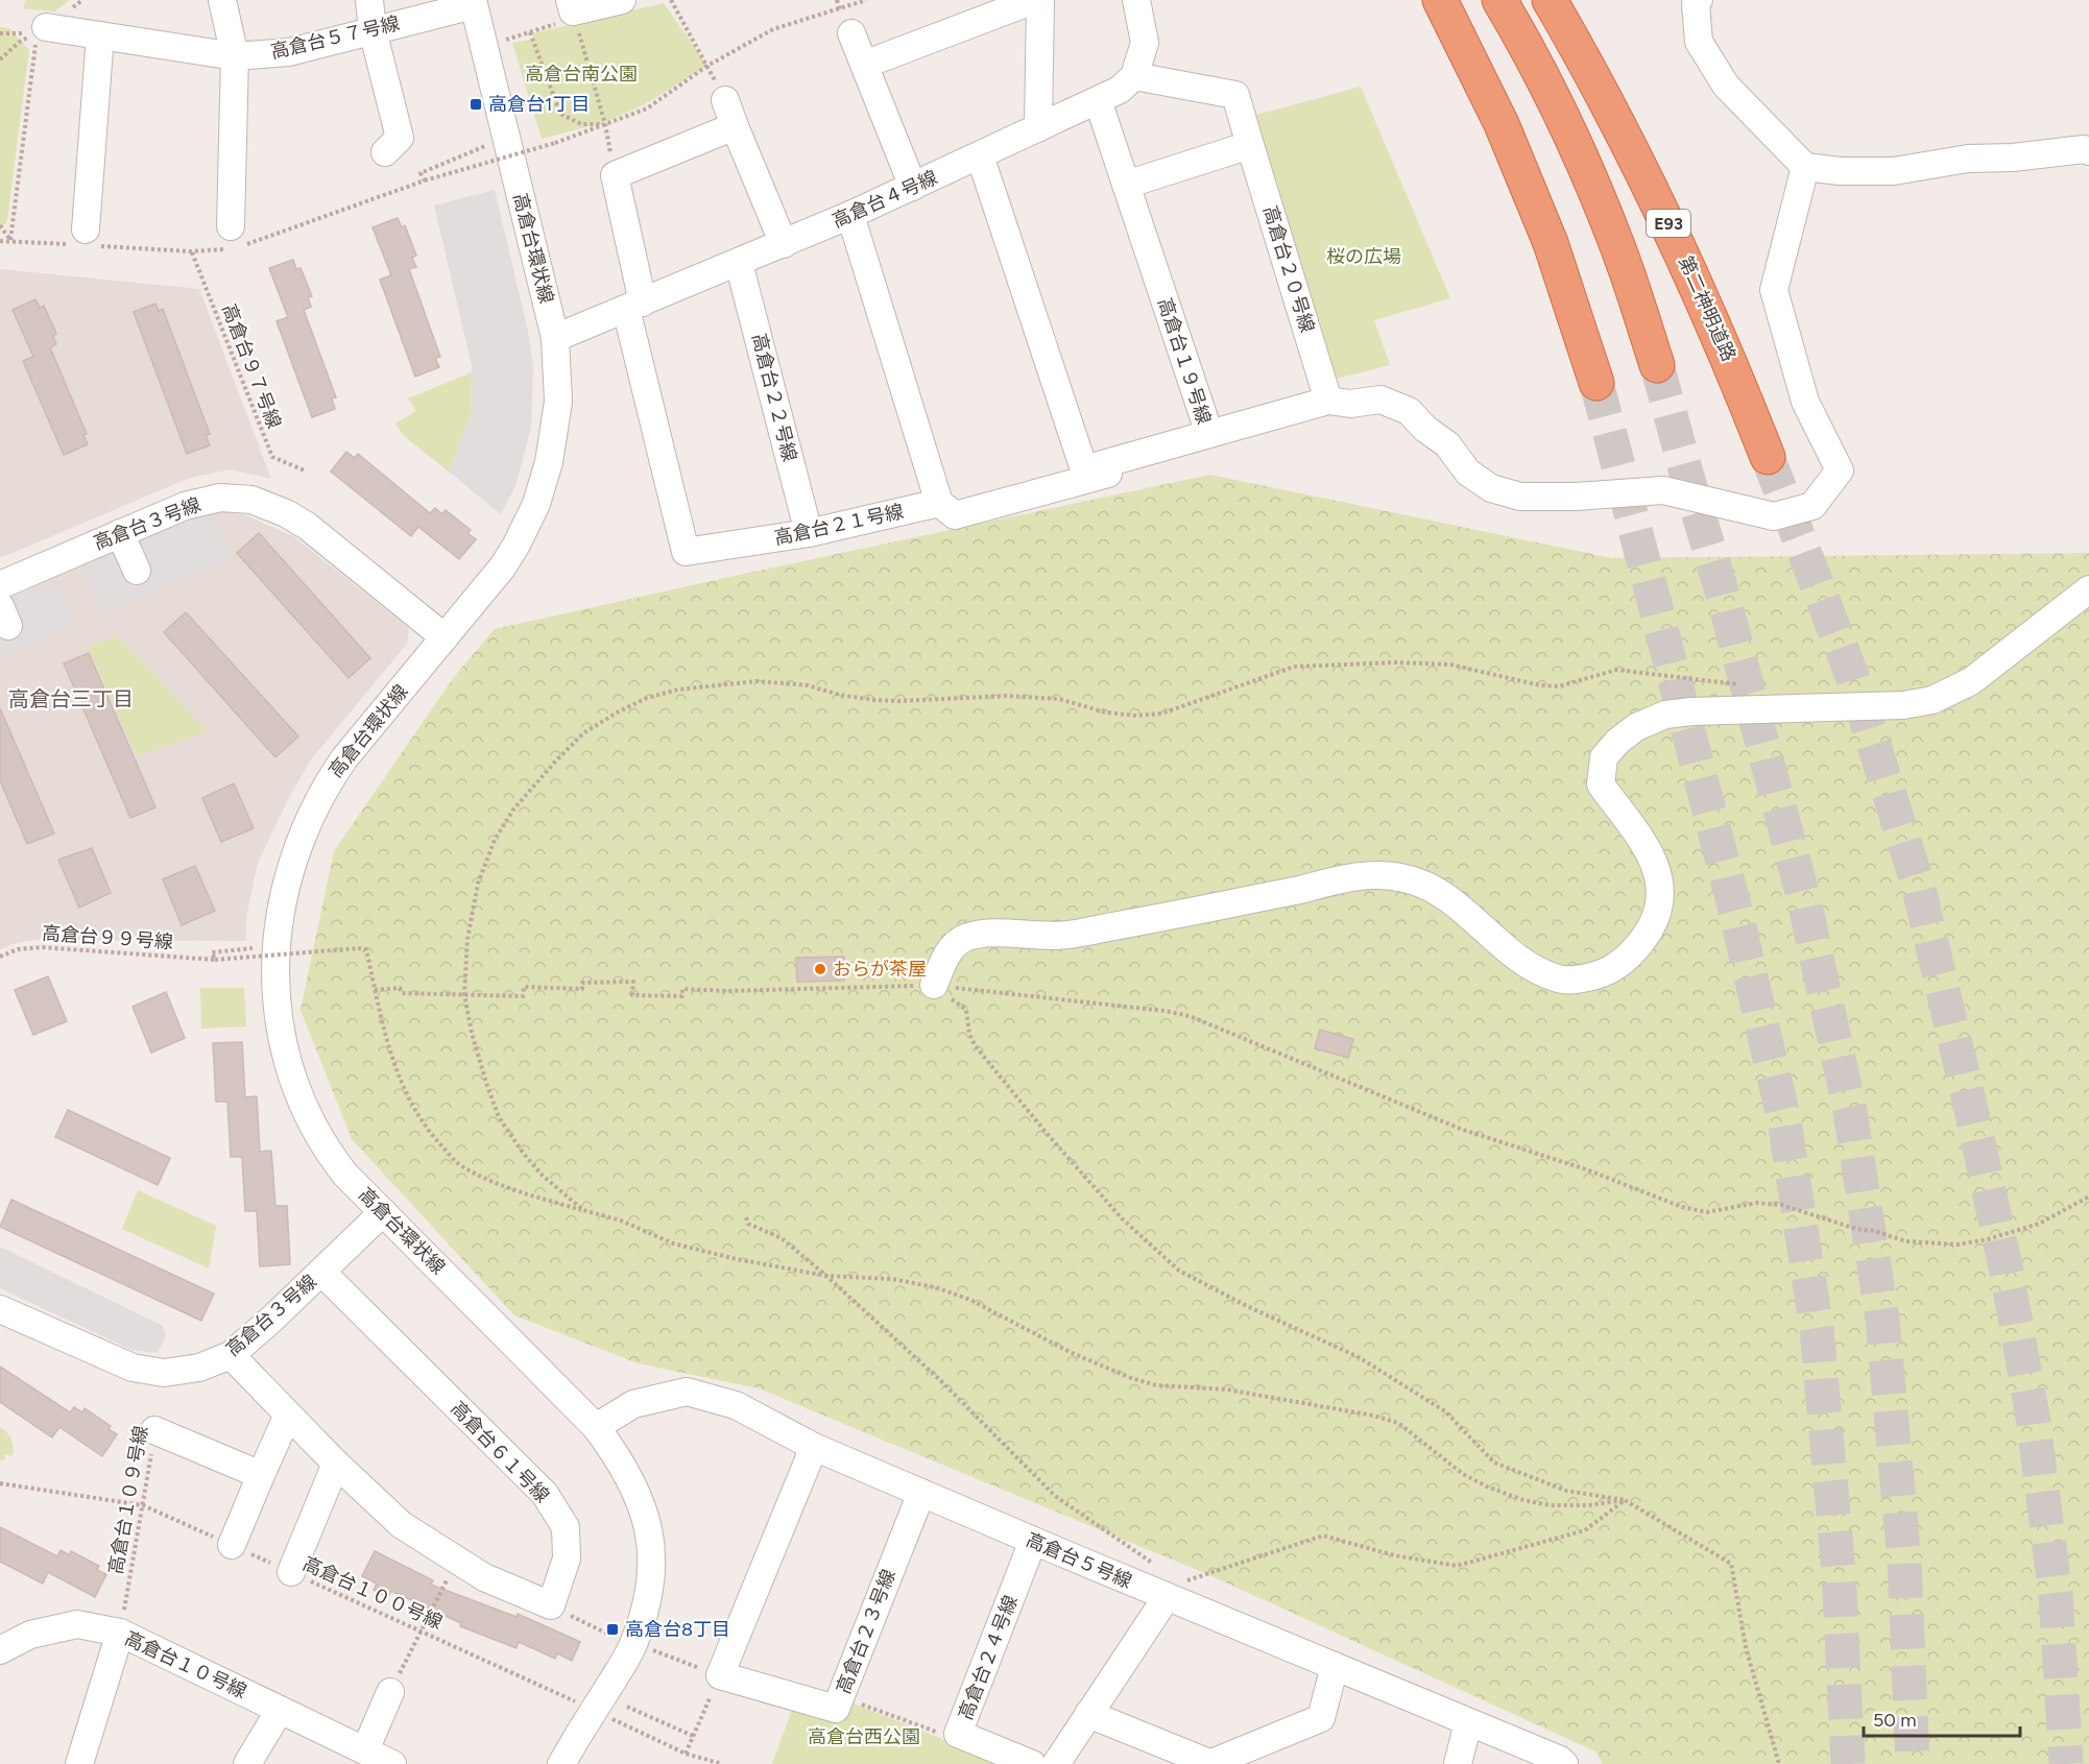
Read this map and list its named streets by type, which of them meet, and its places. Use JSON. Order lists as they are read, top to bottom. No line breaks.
{"streets":{"highway":["E93","第二神明道路"],"street":["高倉台５７号線","高倉台４号線","高倉台環状線","高倉台２０号線","高倉台１９号線","高倉台２２号線","高倉台３号線","高倉台２１号線","高倉台６１号線","高倉台５号線","高倉台２３号線","高倉台２４号線","高倉台１０号線"],"path":["高倉台９７号線","高倉台９９号線","高倉台１０９号線","高倉台１００号線"]},"crossings":[["高倉台５７号線","高倉台環状線"],["高倉台４号線","高倉台環状線"],["高倉台４号線","高倉台２０号線"],["高倉台４号線","高倉台１９号線"],["高倉台４号線","高倉台２２号線"],["高倉台４号線","高倉台２１号線"],["高倉台環状線","高倉台３号線"],["高倉台環状線","高倉台５号線"],["高倉台２２号線","高倉台２１号線"],["高倉台３号線","高倉台６１号線"],["高倉台１０９号線","高倉台１００号線"],["高倉台１０９号線","高倉台１０号線"],["高倉台５号線","高倉台２３号線"],["高倉台５号線","高倉台２４号線"]],"districts":["高倉台三丁目"],"parks":["高倉台南公園","桜の広場","高倉台西公園"],"places":{"transit":["高倉台1丁目","高倉台8丁目"],"other":["おらが茶屋"]},"scale_bar":"50 m"}
